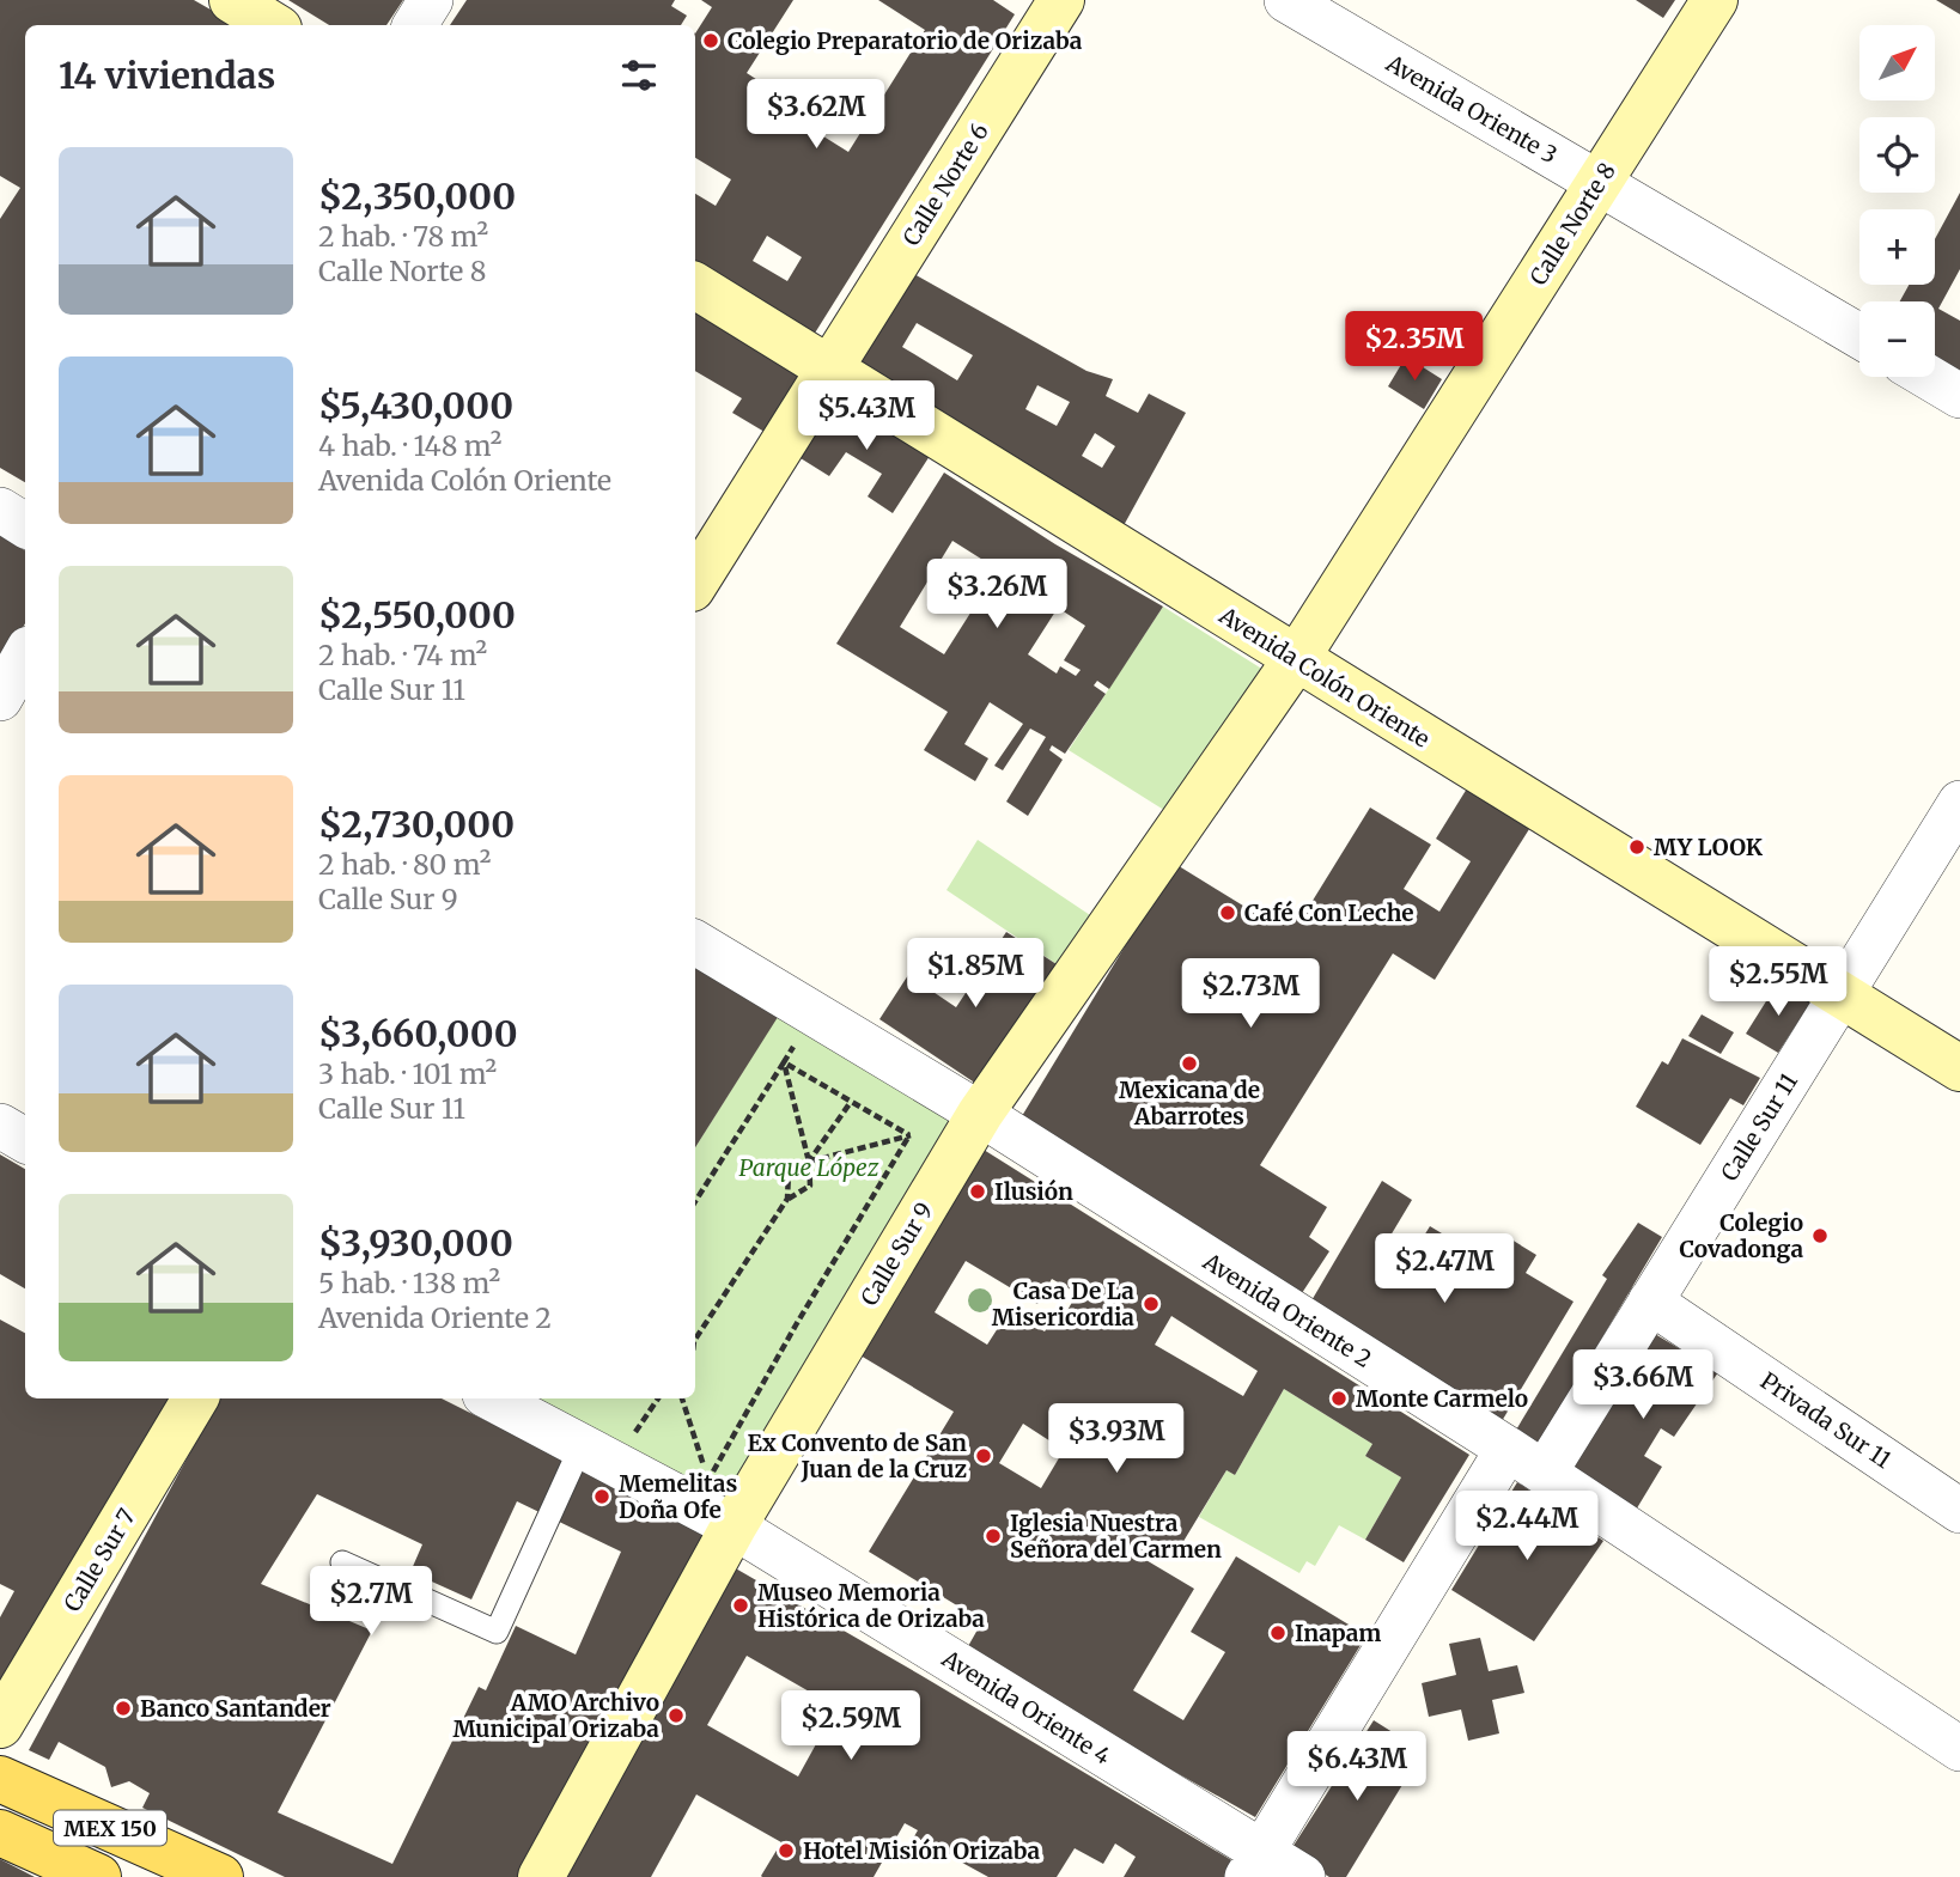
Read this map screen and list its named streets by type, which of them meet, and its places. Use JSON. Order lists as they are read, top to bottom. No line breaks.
{"streets":{"main road":["MEX 150"],"street":["Avenida Oriente 3","Calle Norte 6","Calle Norte 8","Avenida Colón Oriente","Calle Sur 11","Calle Sur 9","Avenida Oriente 2","Privada Sur 11","Calle Sur 7","Avenida Oriente 4"]},"crossings":[["Avenida Oriente 3","Calle Norte 8"],["Calle Norte 6","Avenida Colón Oriente"],["Calle Norte 8","Avenida Colón Oriente"],["Calle Norte 8","Calle Sur 9"],["Avenida Colón Oriente","Calle Sur 11"],["Avenida Colón Oriente","Calle Sur 9"],["Calle Sur 11","Avenida Oriente 2"],["Calle Sur 11","Privada Sur 11"],["Calle Sur 9","Avenida Oriente 2"],["Calle Sur 9","Avenida Oriente 4"]],"parks":["Parque López"],"places":["Colegio Preparatorio de Orizaba","MY LOOK","Café Con Leche","Mexicana de Abarrotes","Ilusión","Colegio Covadonga","Casa De La Misericordia","Monte Carmelo","Ex Convento de San Juan de la Cruz","Memelitas Doña Ofe","Iglesia Nuestra Señora del Carmen","Museo Memoria Histórica de Orizaba","Inapam","Banco Santander","AMO Archivo Municipal Orizaba","Hotel Misión Orizaba"],"north":"top right","page":{"map_buttons":["+","−"],"heading":"14 viviendas","price":["$3.62M","$2.35M","$5.43M","$3.26M","$1.85M","$2.55M","$2.73M","$2.47M","$3.66M","$3.93M","$2.44M","$2.7M","$2.59M","$6.43M"],"list":[{"name":"$2,350,000","note":"2 hab. · 78 m² · Calle Norte 8"},{"name":"$5,430,000","note":"4 hab. · 148 m² · Avenida Colón Oriente"},{"name":"$2,550,000","note":"2 hab. · 74 m² · Calle Sur 11"},{"name":"$2,730,000","note":"2 hab. · 80 m² · Calle Sur 9"},{"name":"$3,660,000","note":"3 hab. · 101 m² · Calle Sur 11"},{"name":"$3,930,000","note":"5 hab. · 138 m² · Avenida Oriente 2"}]}}
